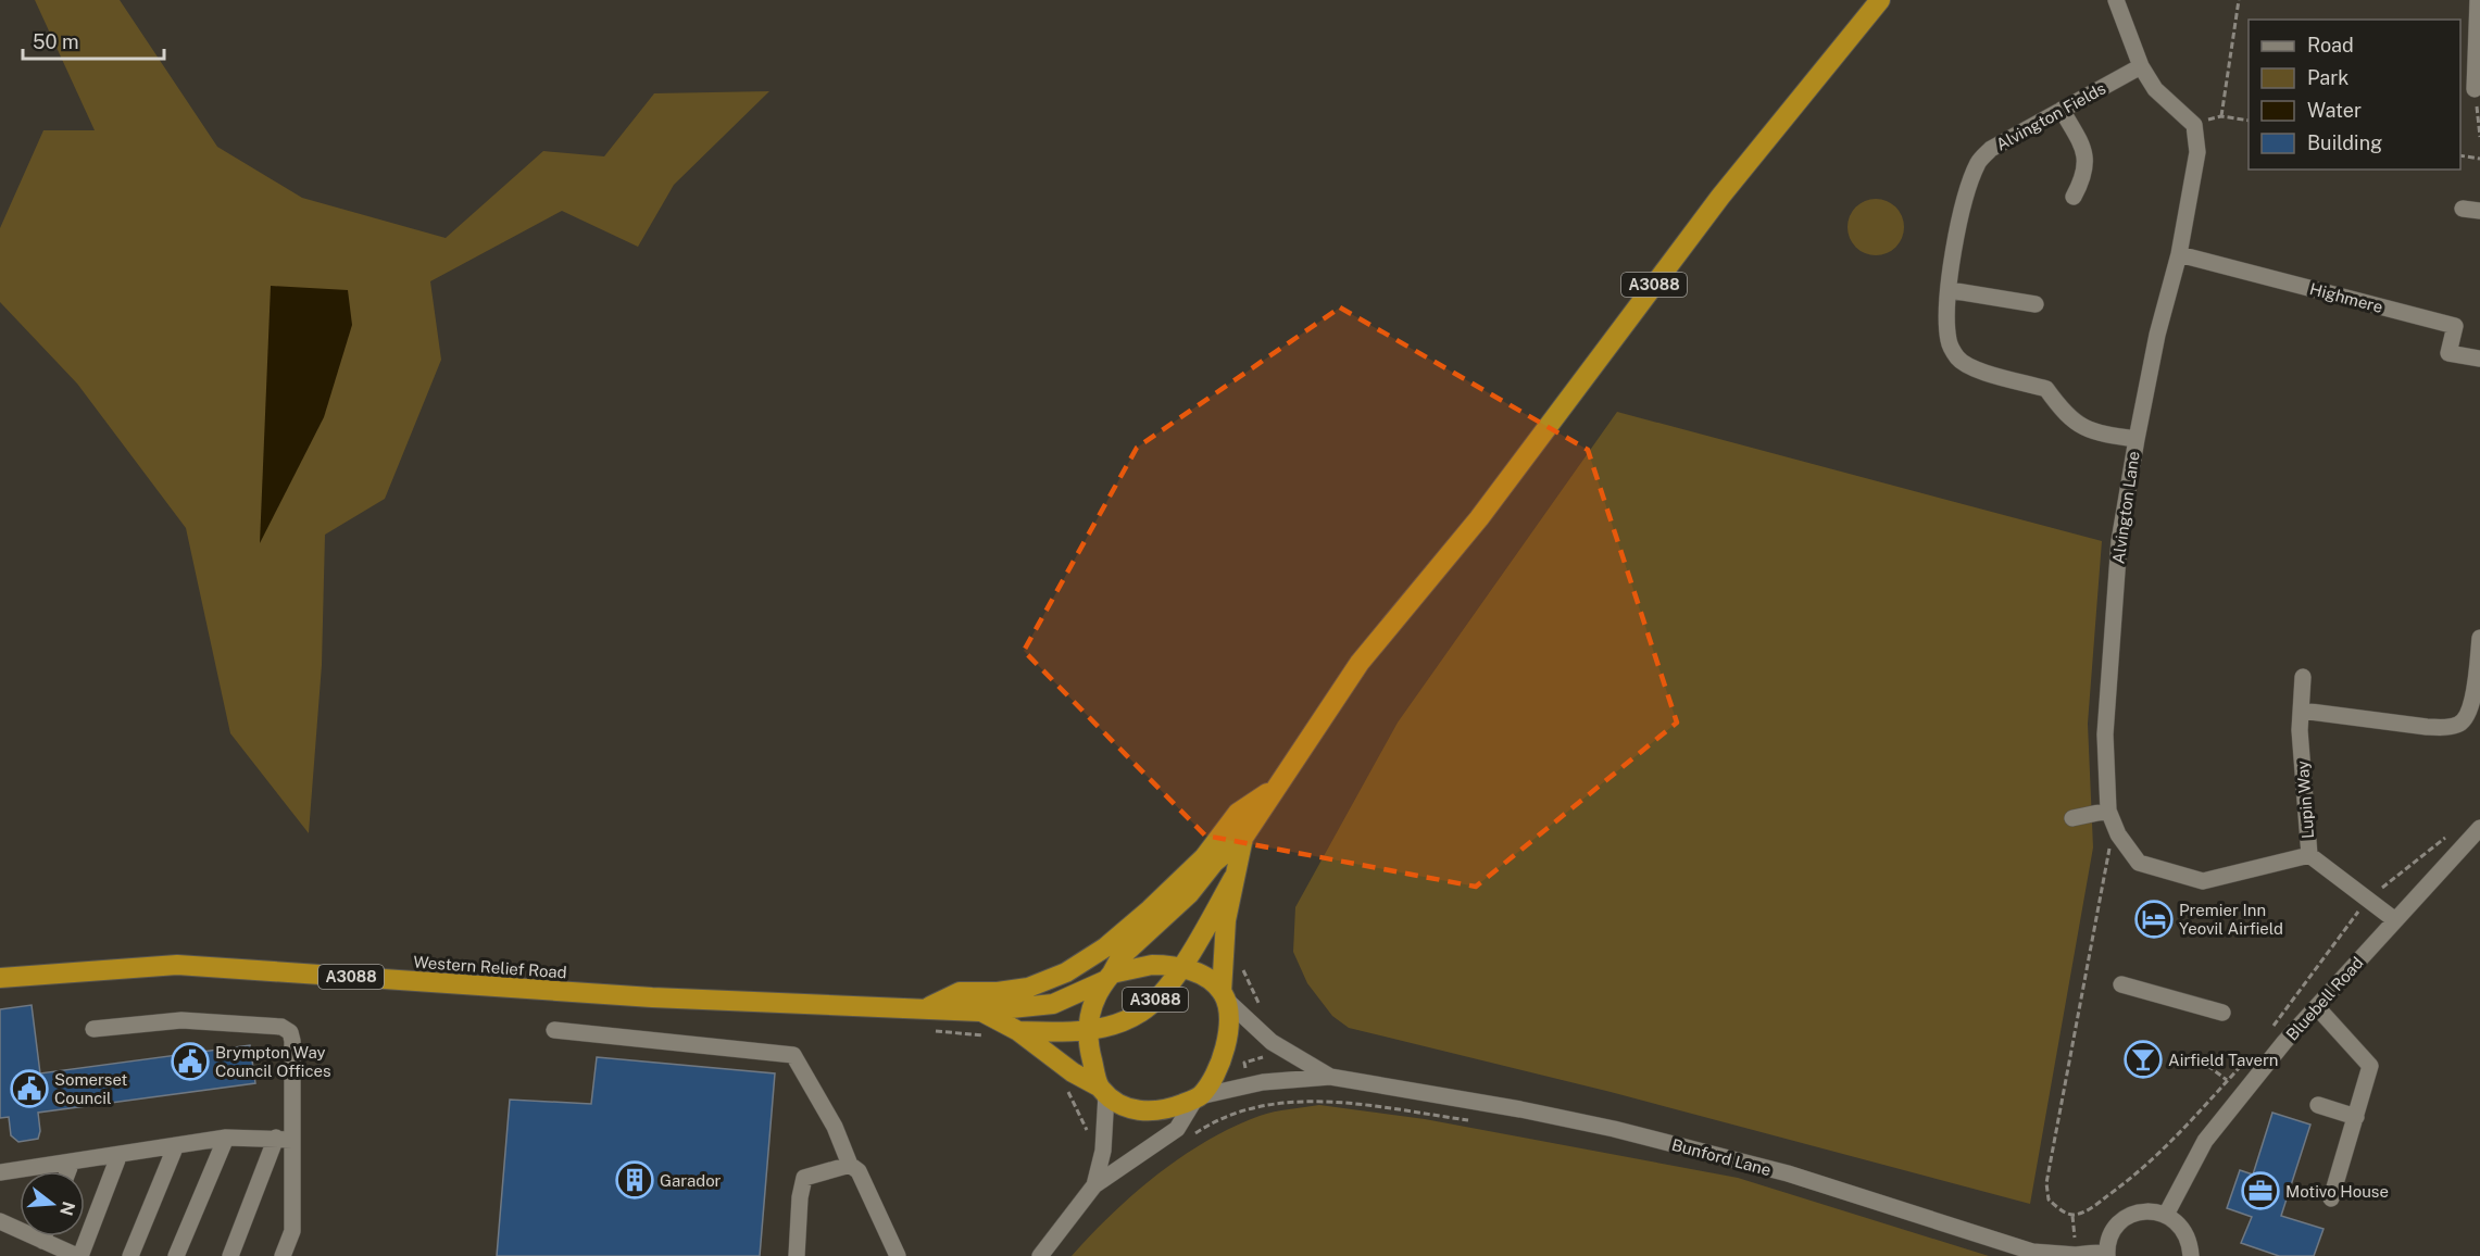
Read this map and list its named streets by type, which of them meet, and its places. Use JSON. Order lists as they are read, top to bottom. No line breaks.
{"streets":{"highway":["A3088","Western Relief Road"],"street":["Alvington Fields","Highmere","Alvington Lane","Lupin Way","Bluebell Road","Bunford Lane"]},"crossings":[["Alvington Fields","Alvington Lane"],["A3088","Western Relief Road"],["A3088","Bunford Lane"],["Highmere","Alvington Lane"],["Alvington Lane","Lupin Way"],["Lupin Way","Bluebell Road"],["Western Relief Road","Bunford Lane"],["Bluebell Road","Bunford Lane"]],"places":{"hotel":["Premier Inn Yeovil Airfield"],"bar":["Airfield Tavern"],"public building":["Brympton Way Council Offices","Somerset Council"],"building":["Garador"],"office":["Motivo House"]},"legend":["Road","Park","Water","Building"],"scale_bar":"50 m","north":"right"}
